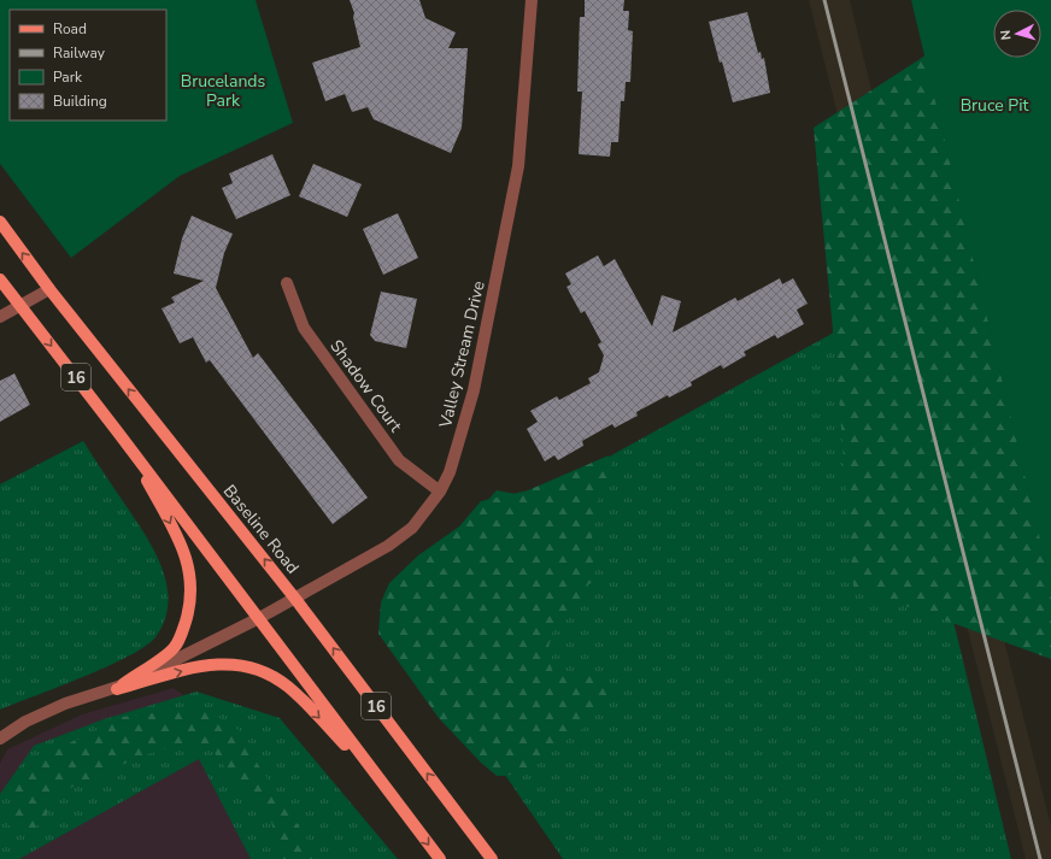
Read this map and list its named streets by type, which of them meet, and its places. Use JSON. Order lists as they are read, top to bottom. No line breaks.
{"streets":{"main road":["16","Baseline Road"],"street":["Valley Stream Drive","Shadow Court"]},"crossings":[["Valley Stream Drive","16"],["Valley Stream Drive","Shadow Court"],["Valley Stream Drive","Baseline Road"]],"parks":["Brucelands Park","Bruce Pit"],"legend":["Road","Railway","Park","Building"],"north":"left"}
